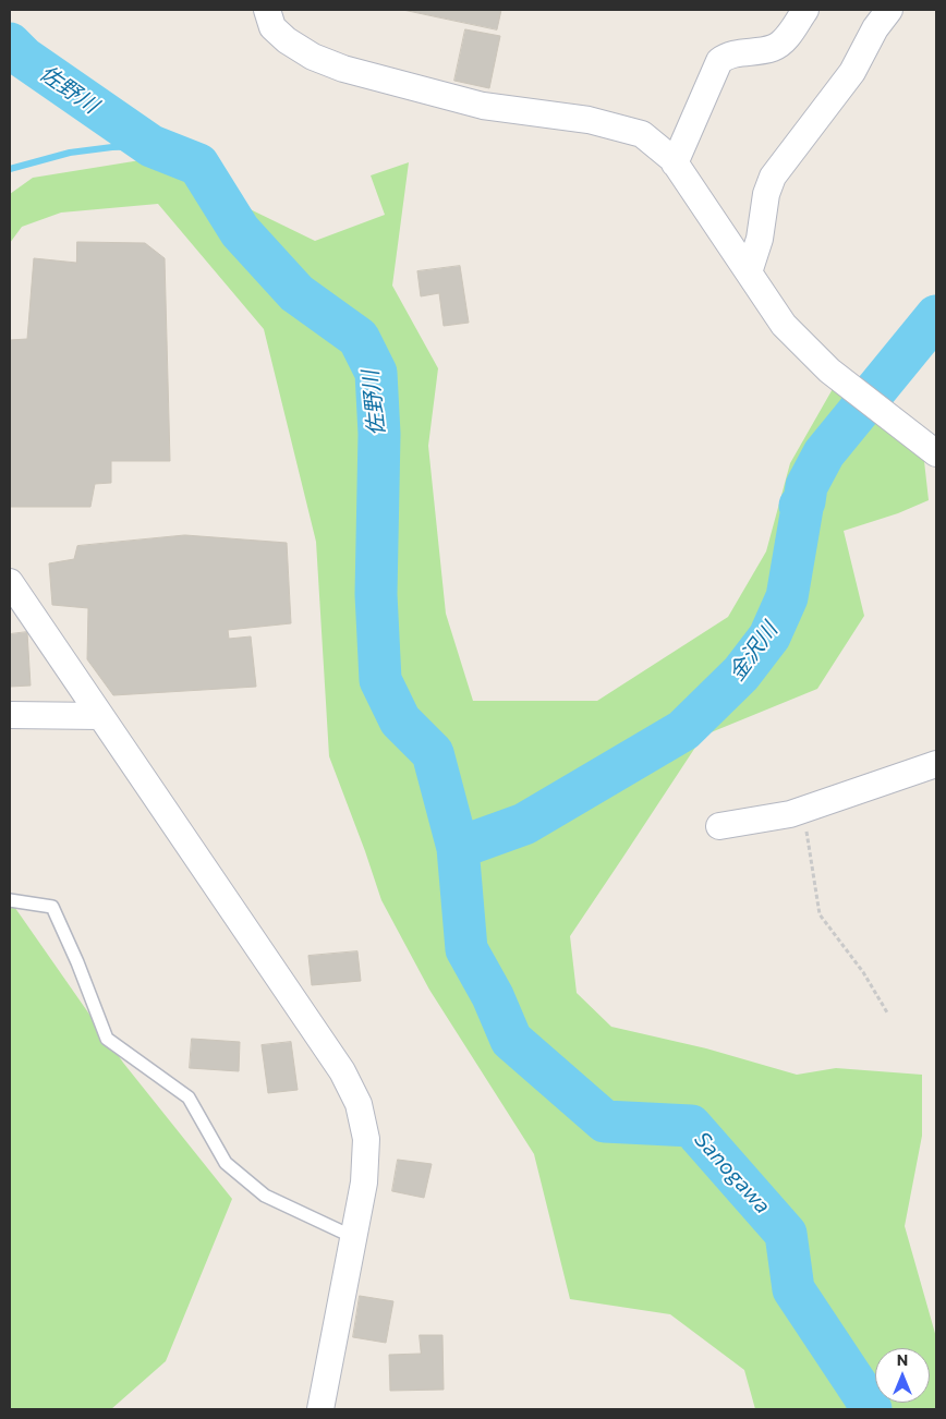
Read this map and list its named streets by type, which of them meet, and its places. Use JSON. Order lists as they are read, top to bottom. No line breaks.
{"water":["佐野川","金沢川","Sanogawa"],"north":"top"}
